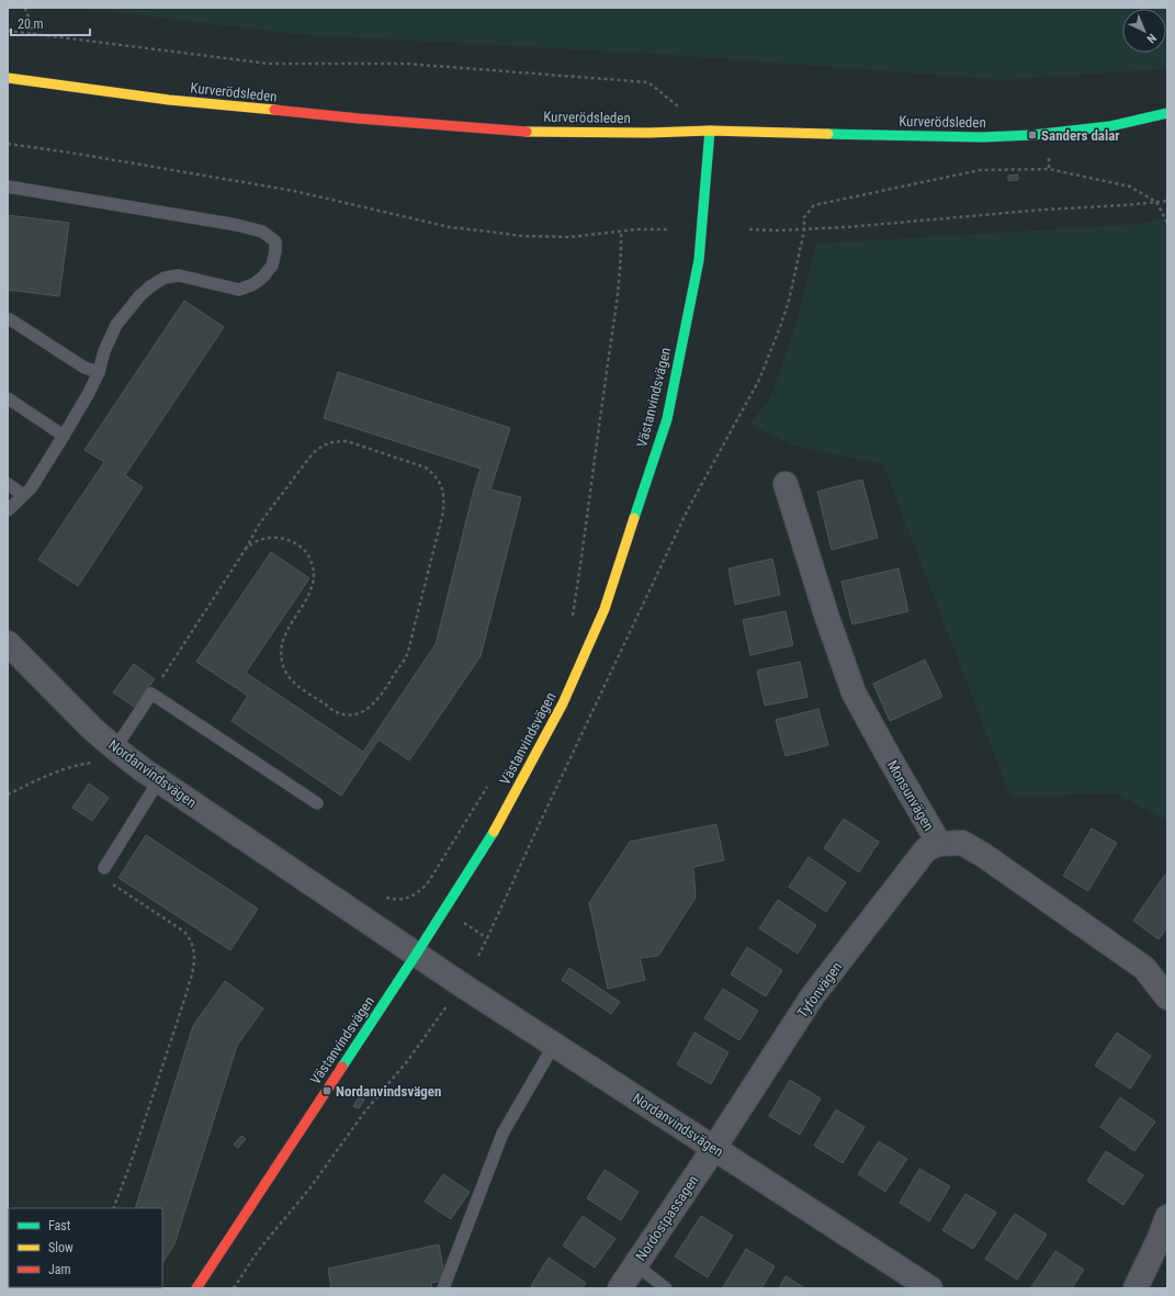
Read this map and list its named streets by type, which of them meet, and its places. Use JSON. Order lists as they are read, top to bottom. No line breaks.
{"streets":{"street":["Kurverödsleden","Västanvindsvägen","Nordanvindsvägen","Monsunvägen","Tyfonvägen","Nordostpassagen"]},"crossings":[["Kurverödsleden","Västanvindsvägen"],["Västanvindsvägen","Nordanvindsvägen"],["Nordanvindsvägen","Tyfonvägen"],["Nordanvindsvägen","Nordostpassagen"],["Monsunvägen","Tyfonvägen"],["Tyfonvägen","Nordostpassagen"]],"places":{"transit":["Sanders dalar","Nordanvindsvägen"]},"legend":["Fast","Slow","Jam"],"scale_bar":"20 m","north":"bottom right"}
